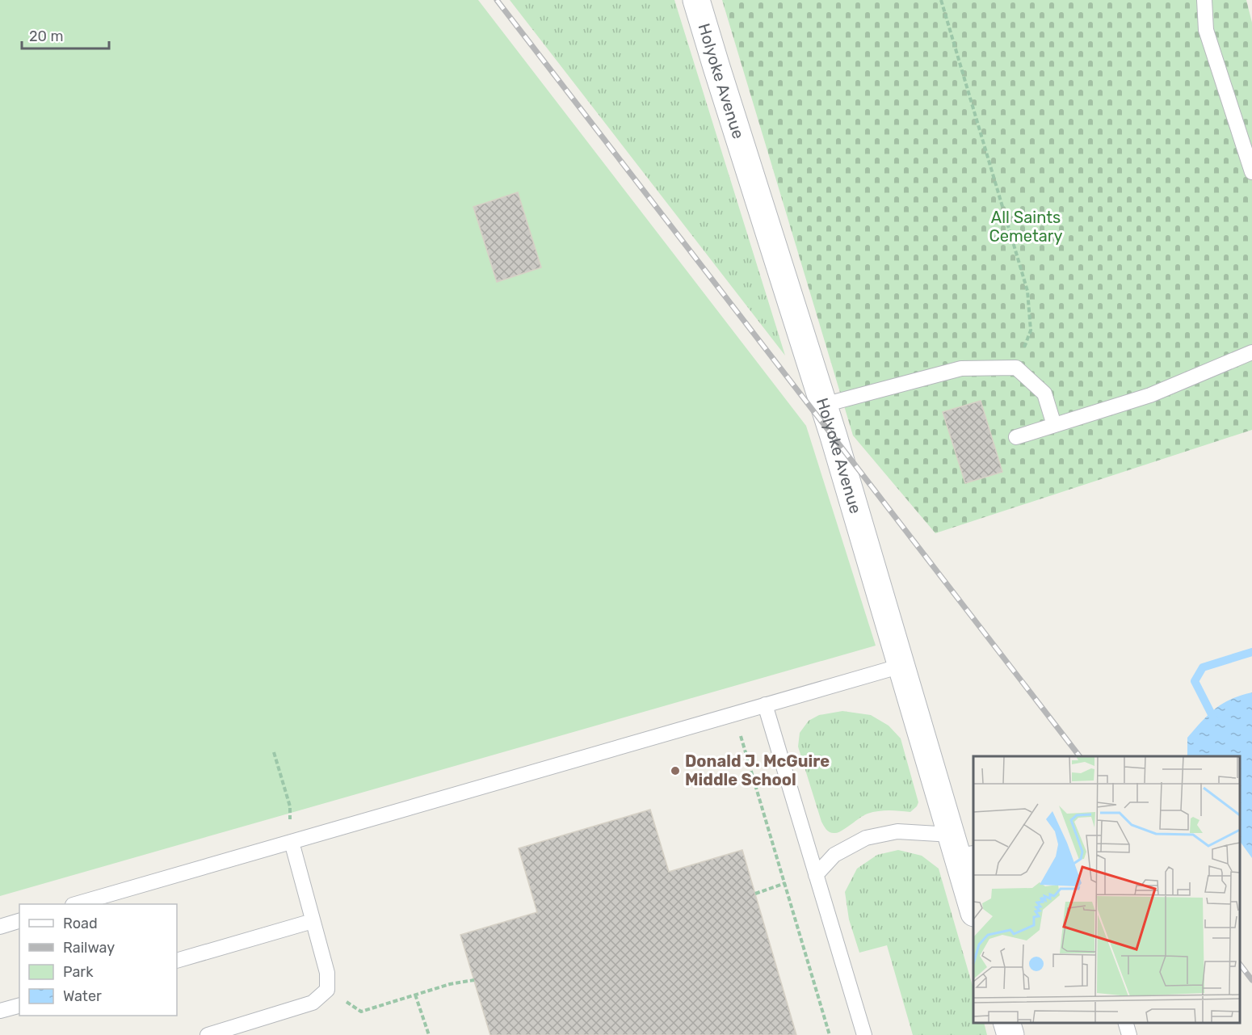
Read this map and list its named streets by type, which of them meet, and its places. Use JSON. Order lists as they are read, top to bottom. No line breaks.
{"streets":{"street":["Holyoke Avenue"]},"parks":["All Saints Cemetary"],"places":["Donald J. McGuire Middle School"],"legend":["Road","Railway","Park","Water"],"scale_bar":"20 m"}
